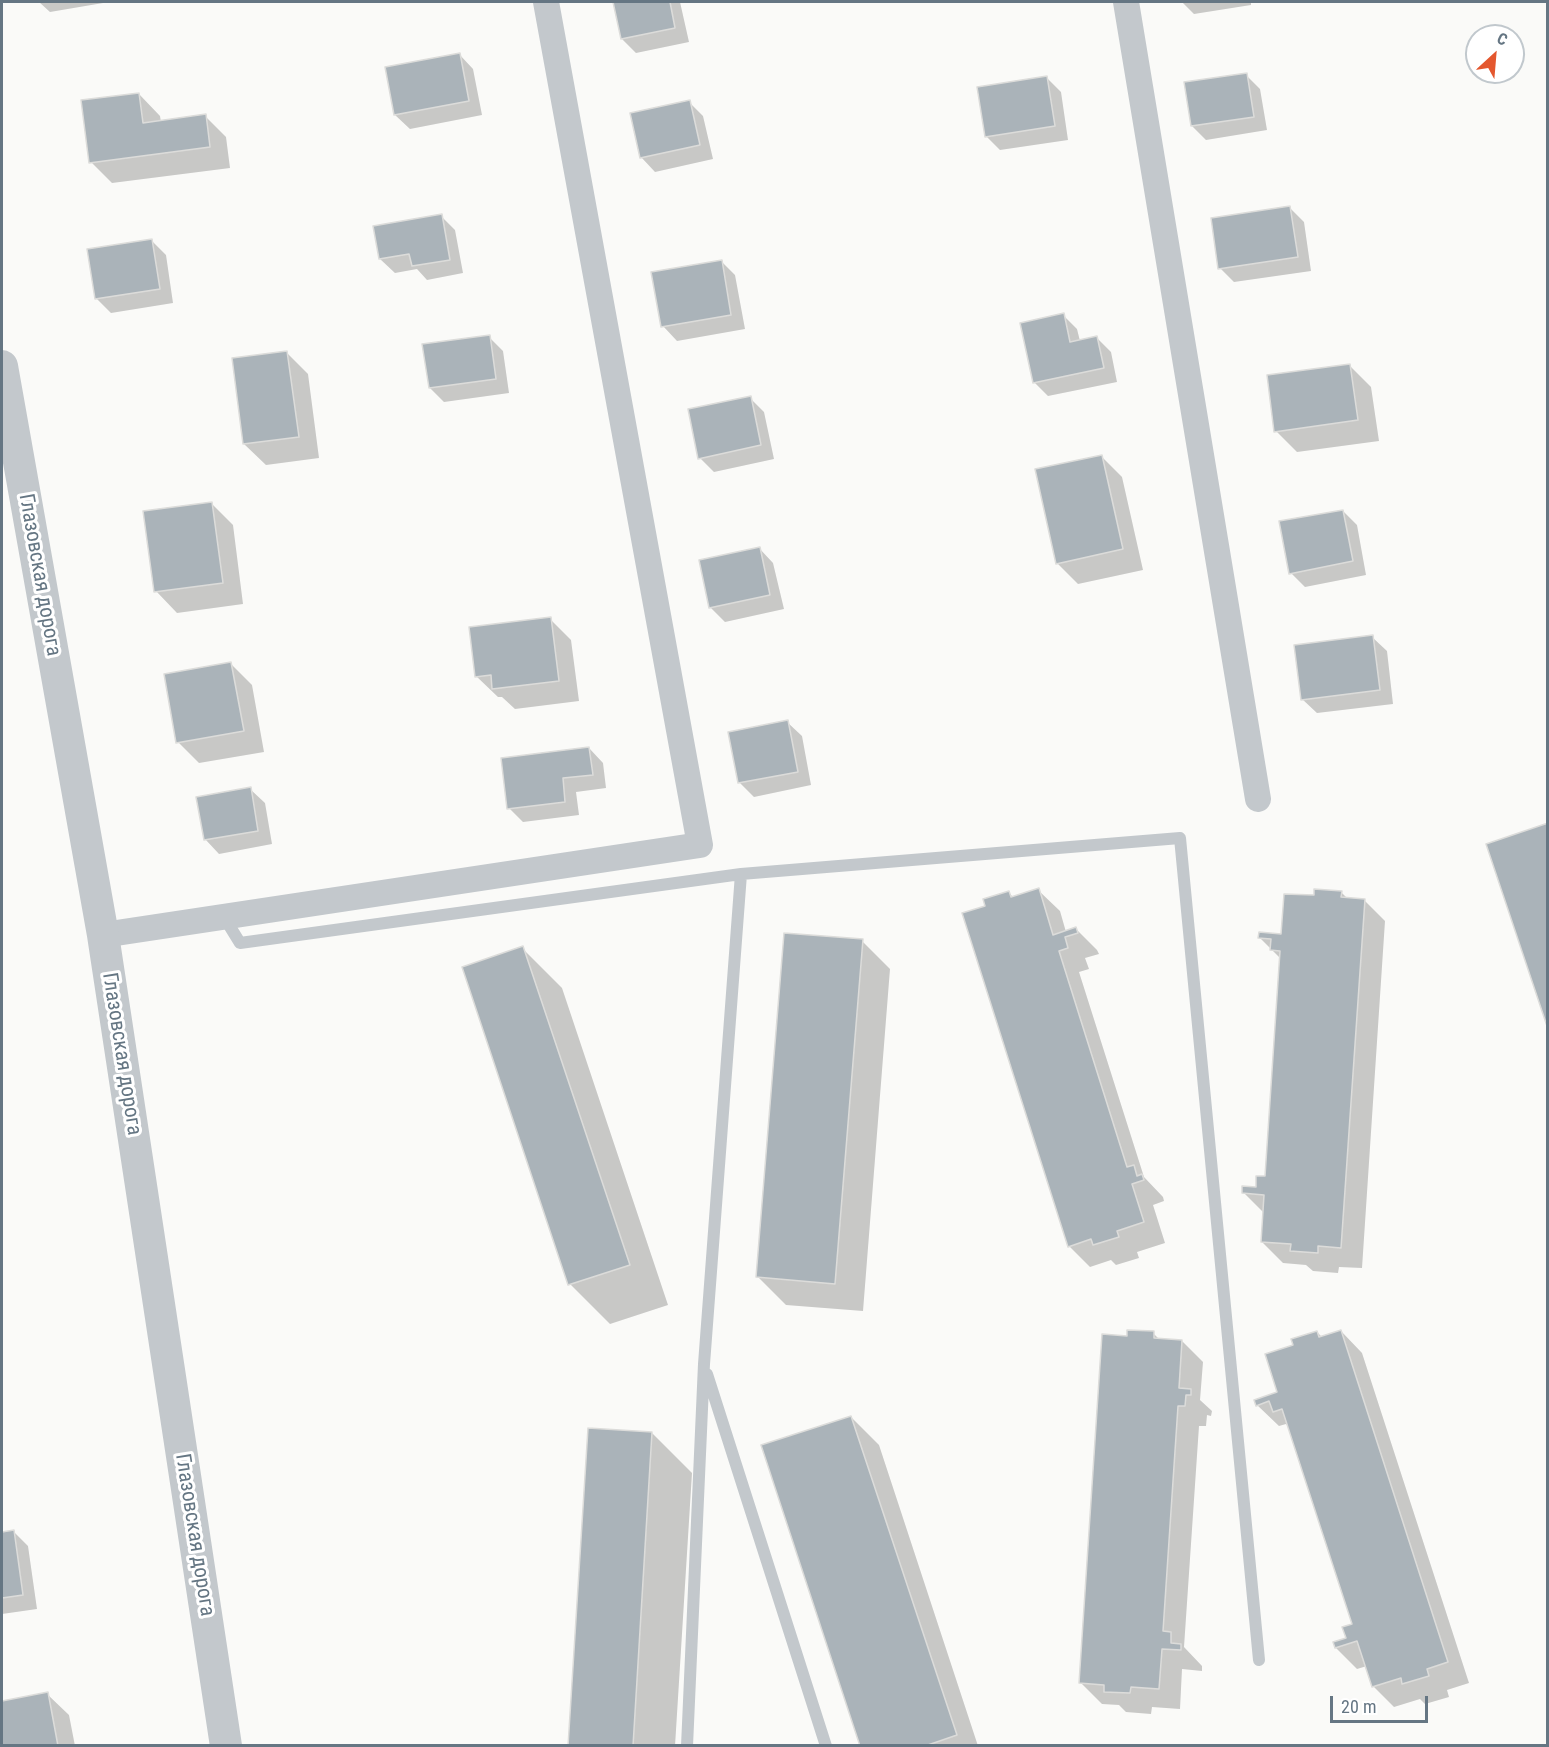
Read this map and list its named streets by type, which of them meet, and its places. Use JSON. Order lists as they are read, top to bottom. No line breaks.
{"streets":{"street":["Глазовская дорога"]},"scale_bar":"20 m","north":"top right"}
